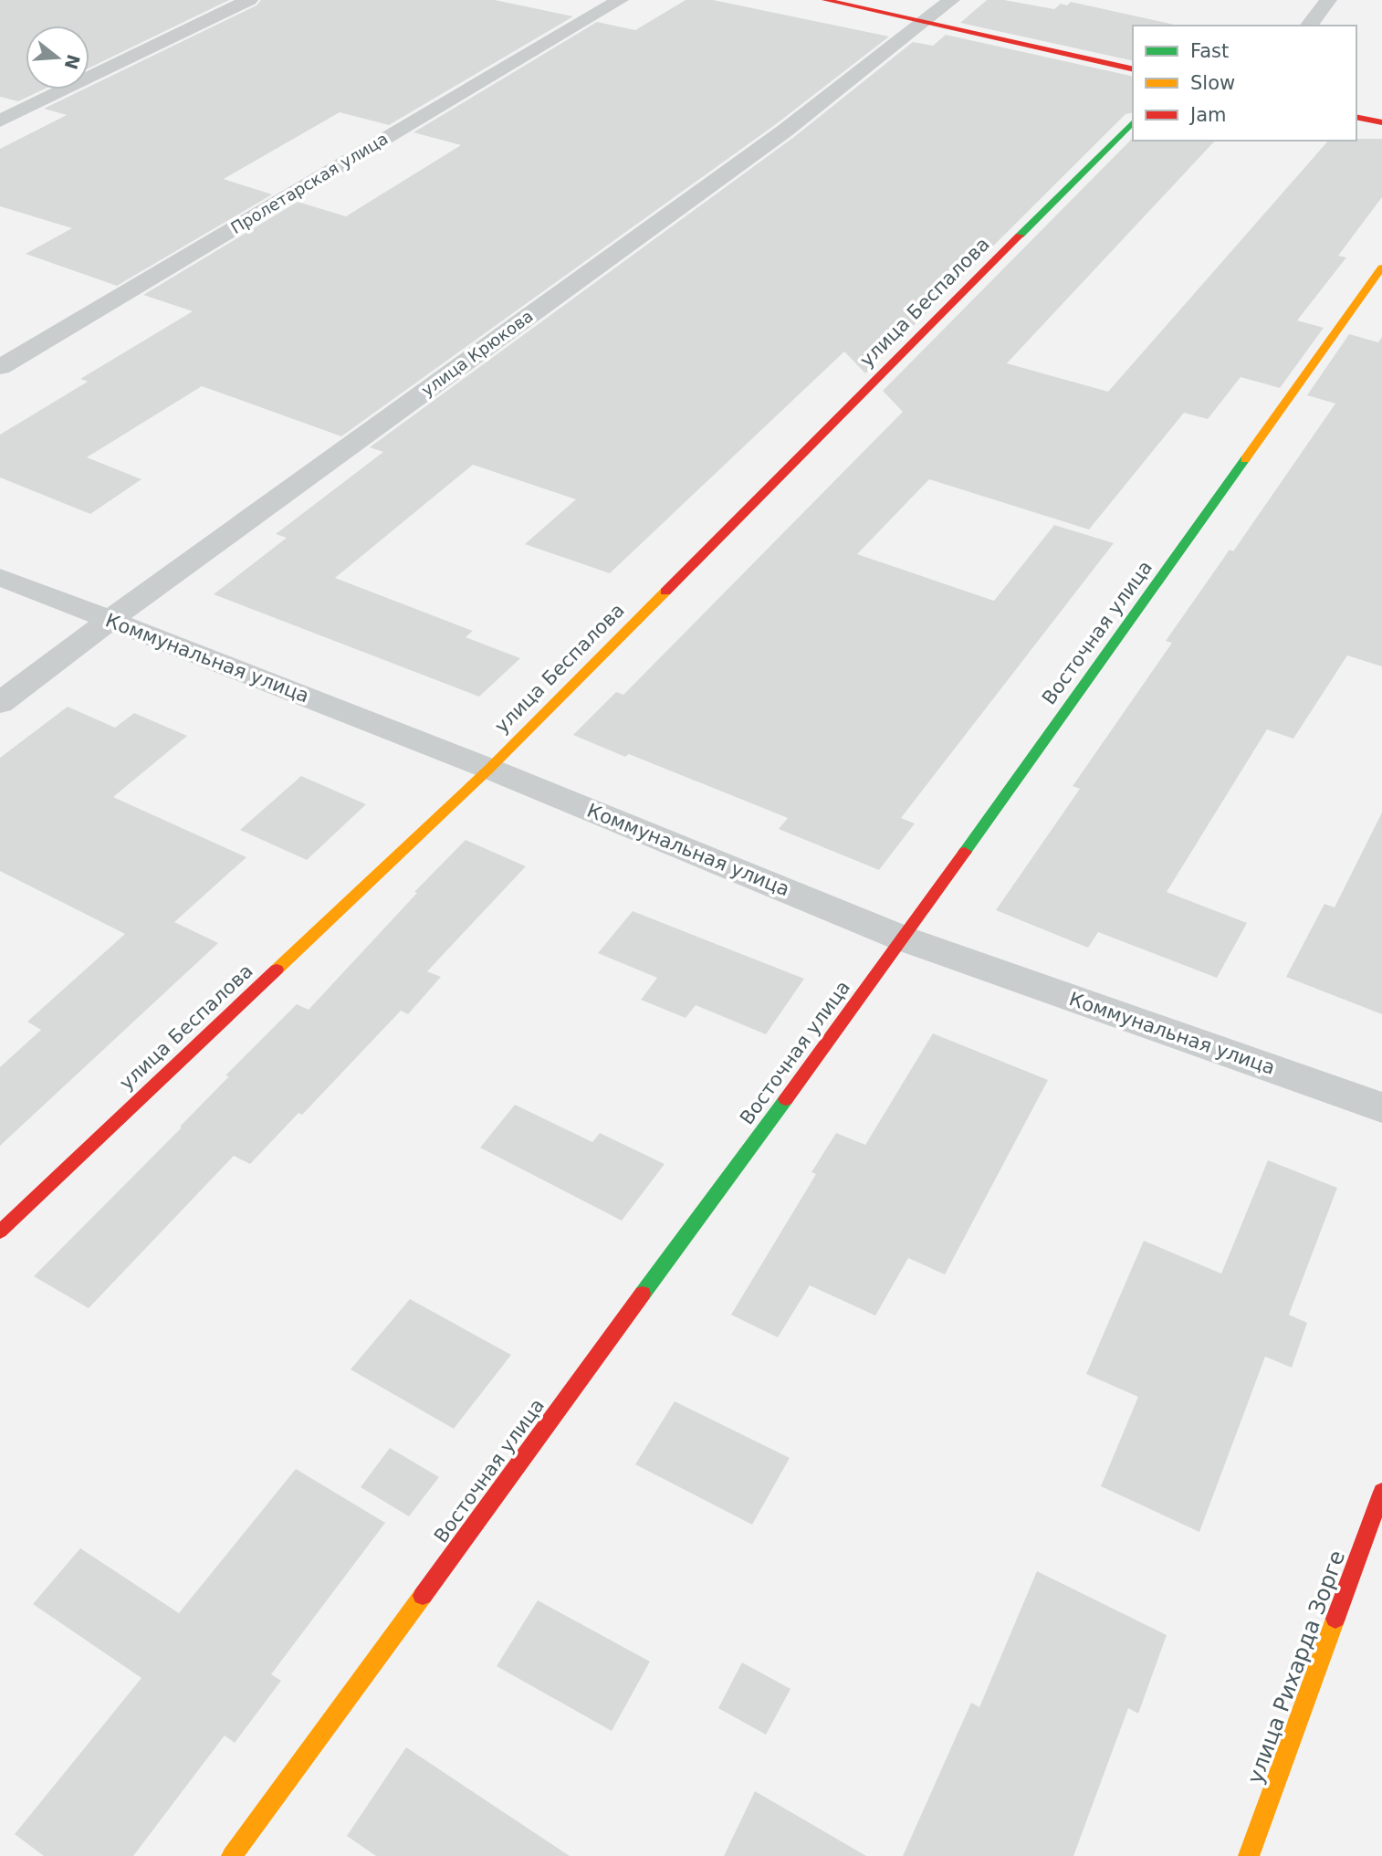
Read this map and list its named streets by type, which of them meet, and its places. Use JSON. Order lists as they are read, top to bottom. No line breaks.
{"streets":{"street":["Пролетарская улица","улица Беспалова","улица Крюкова","Восточная улица","Коммунальная улица","улица Рихарда Зорге"]},"crossings":[["улица Беспалова","Коммунальная улица"],["улица Крюкова","Коммунальная улица"],["Восточная улица","Коммунальная улица"]],"legend":["Fast","Slow","Jam"],"north":"right"}
